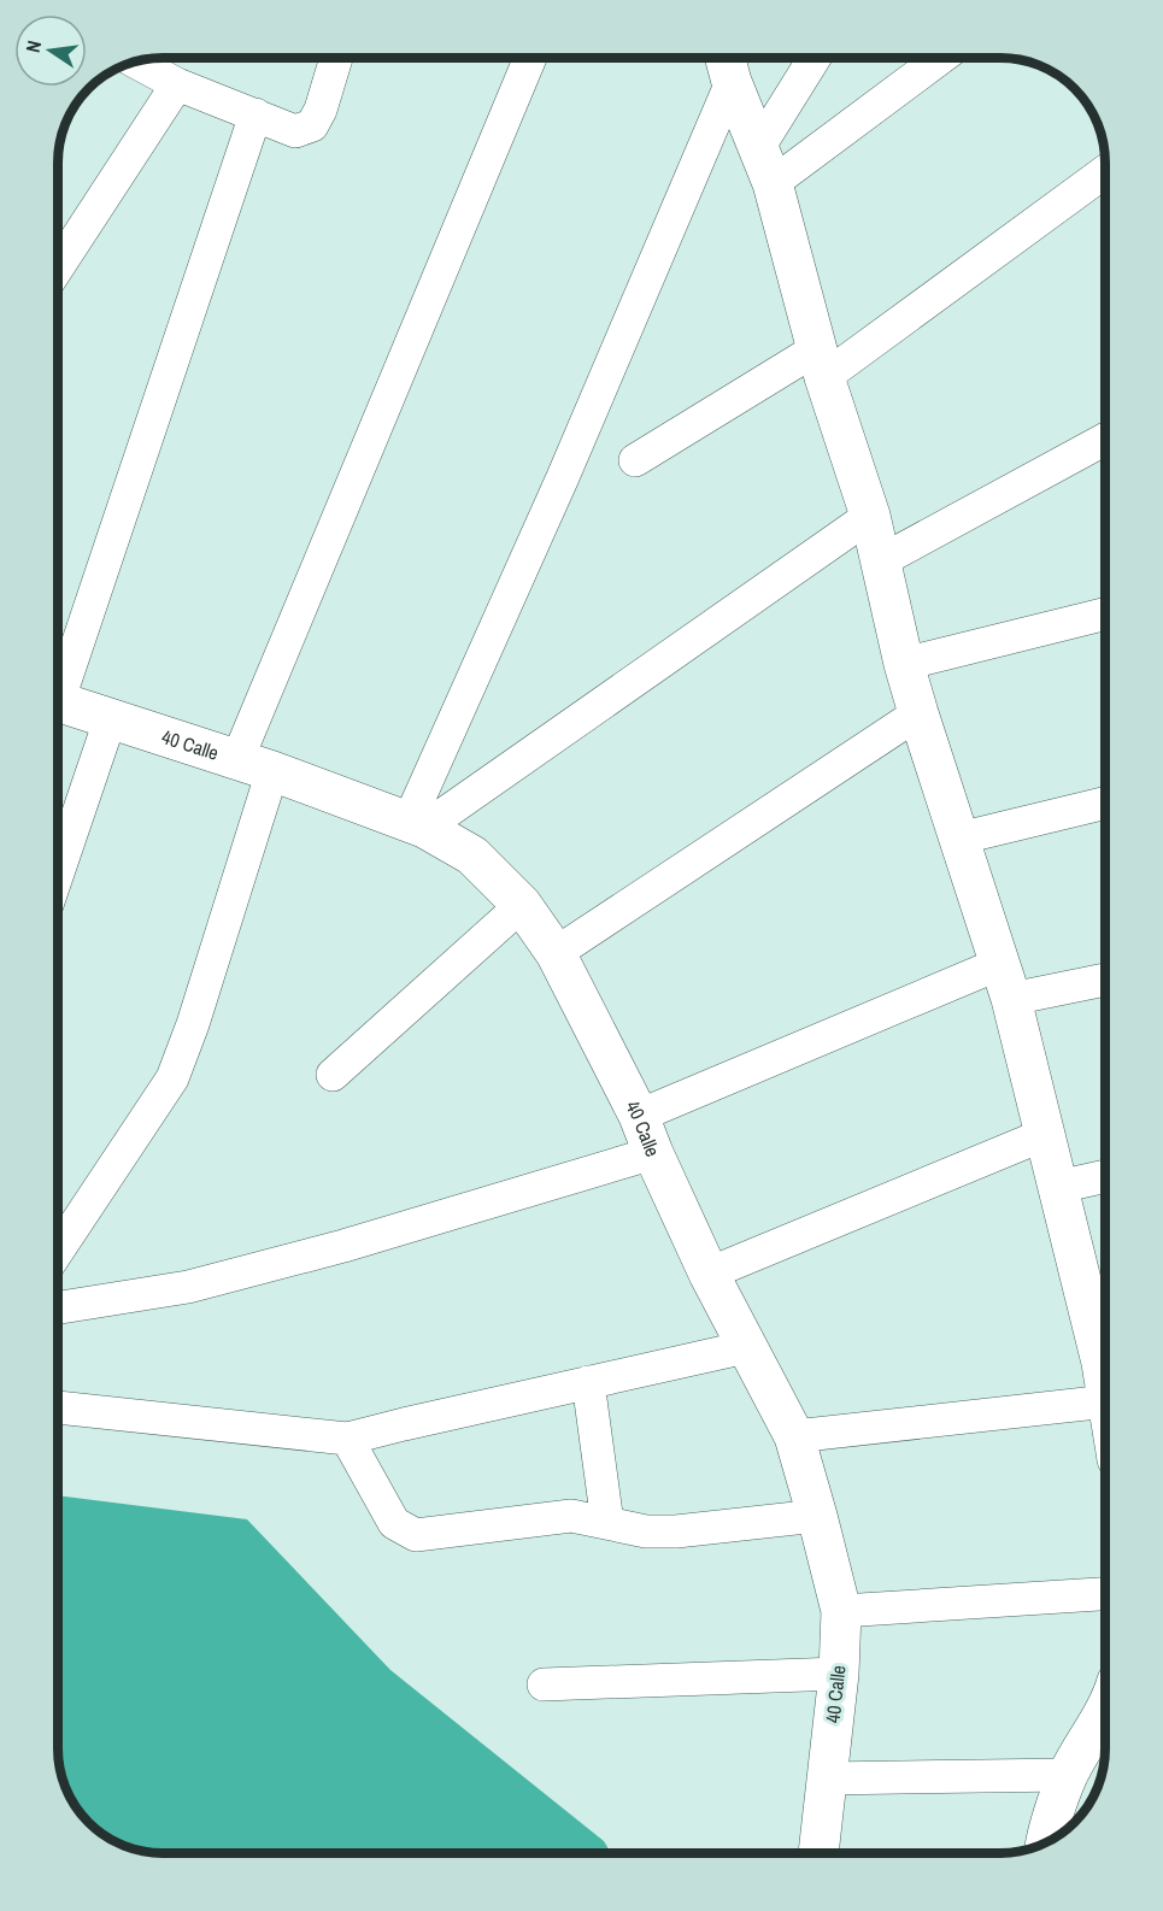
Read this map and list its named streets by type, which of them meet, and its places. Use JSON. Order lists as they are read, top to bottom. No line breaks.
{"streets":{"street":["40 Calle"]},"north":"left"}
